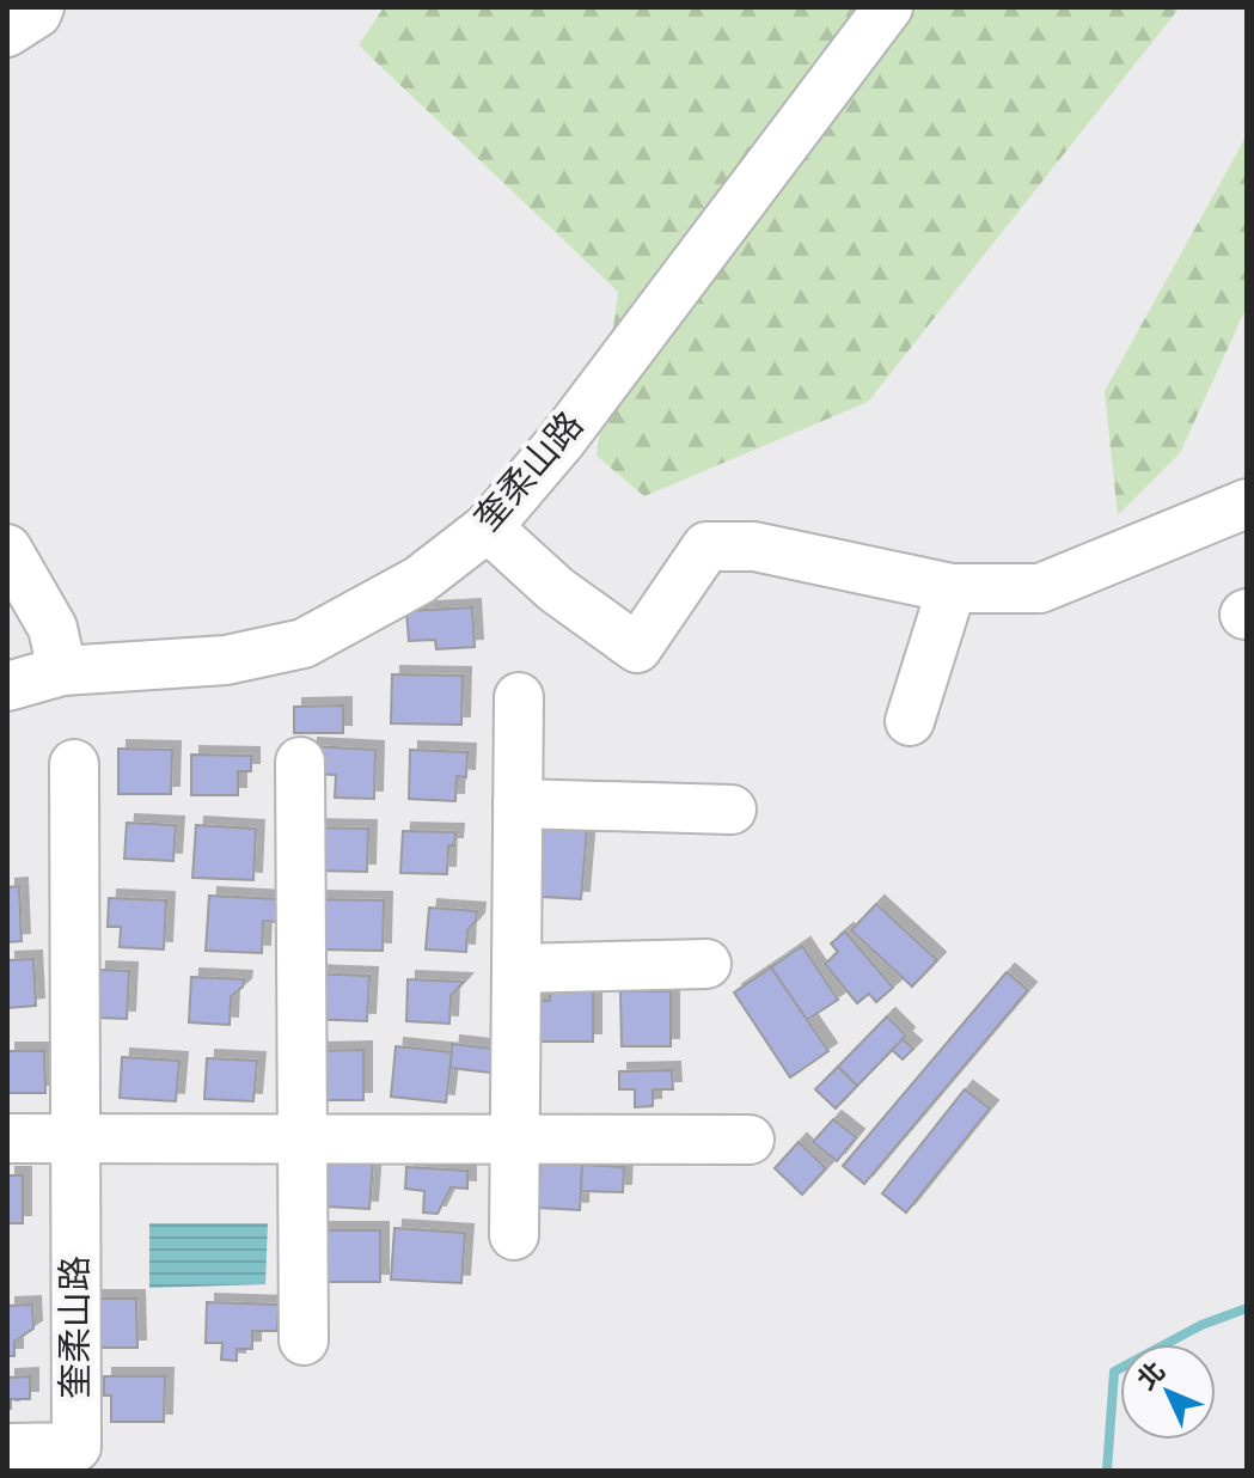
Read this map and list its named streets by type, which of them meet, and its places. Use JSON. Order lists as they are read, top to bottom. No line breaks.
{"streets":{"street":["奎柔山路"]},"north":"top left"}
